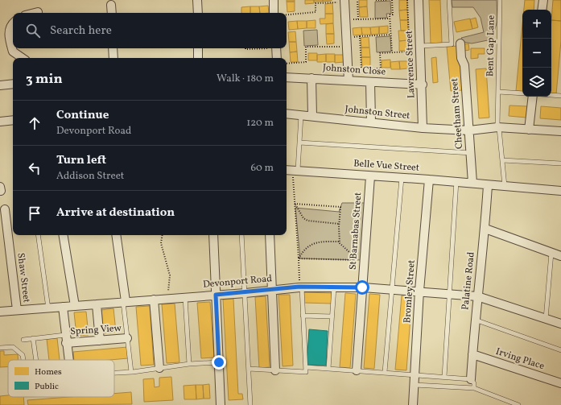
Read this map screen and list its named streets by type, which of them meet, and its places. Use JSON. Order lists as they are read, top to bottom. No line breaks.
{"streets":{"street":["Lawrence Street","Johnston Close","Johnston Street","Cheetham Street","Belle Vue Street","St Barnabas Street","Shaw Street","Palatine Road","Devonport Road","Bromley Street","Spring View","Irving Place"],"lane":["Bent Gap Lane"]},"crossings":[["Bent Gap Lane","Johnston Street"],["Bent Gap Lane","Belle Vue Street"],["Lawrence Street","Johnston Close"],["Lawrence Street","Johnston Street"],["Johnston Street","Cheetham Street"],["Cheetham Street","Belle Vue Street"],["Belle Vue Street","St Barnabas Street"],["Belle Vue Street","Palatine Road"],["Belle Vue Street","Bromley Street"],["St Barnabas Street","Devonport Road"],["Shaw Street","Devonport Road"],["Palatine Road","Devonport Road"],["Palatine Road","Irving Place"],["Devonport Road","Bromley Street"]],"legend":["Homes","Public"],"page":{"map_buttons":["+","−"],"search":"Search here","heading":["3 min","Walk · 180 m"],"list":[["Continue","Devonport Road","120 m"],["Turn left","Addison Street","60 m"],"Arrive at destination"]}}
